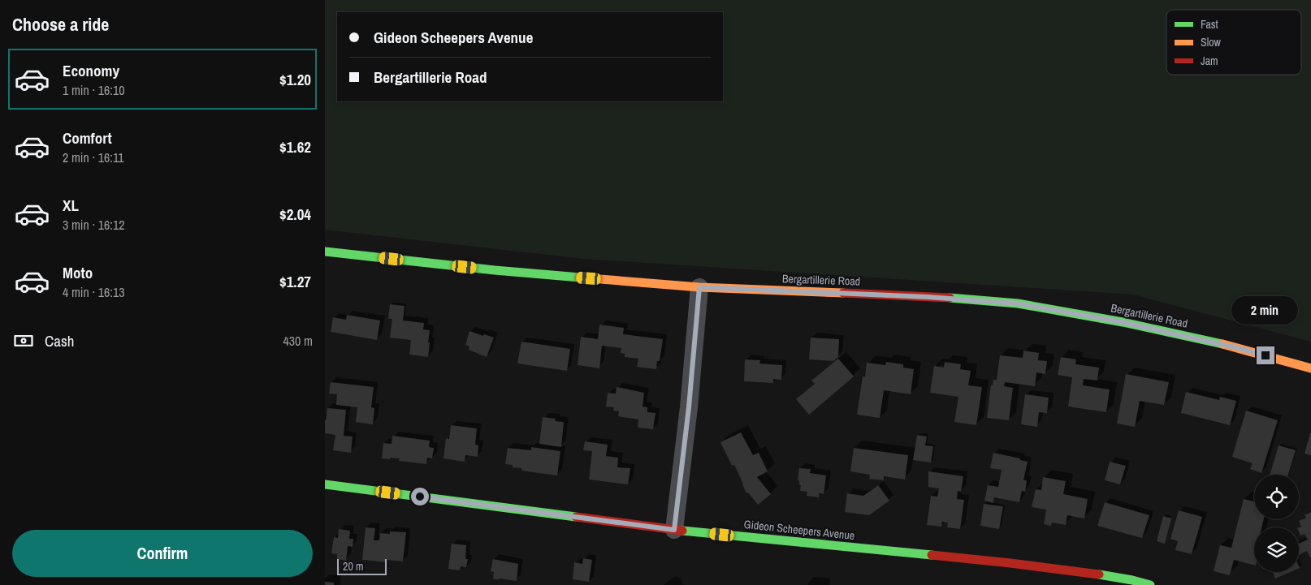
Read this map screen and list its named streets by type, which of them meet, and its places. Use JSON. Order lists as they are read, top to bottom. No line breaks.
{"streets":{"street":["Bergartillerie Road","Gideon Scheepers Avenue"]},"legend":["Fast","Slow","Jam"],"scale_bar":"20 m","page":{"heading":"Choose a ride","banner":["Gideon Scheepers Avenue","Bergartillerie Road"],"list":[{"name":"Economy","note":"1 min · 16:10","value":"$1.20"},{"name":"Comfort","note":"2 min · 16:11","value":"$1.62"},{"name":"XL","note":"3 min · 16:12","value":"$2.04"},{"name":"Moto","note":"4 min · 16:13","value":"$1.27"}],"bubble":"2 min","pay":["Cash","430 m"],"buttons":"Confirm","scale":"20 m"}}
